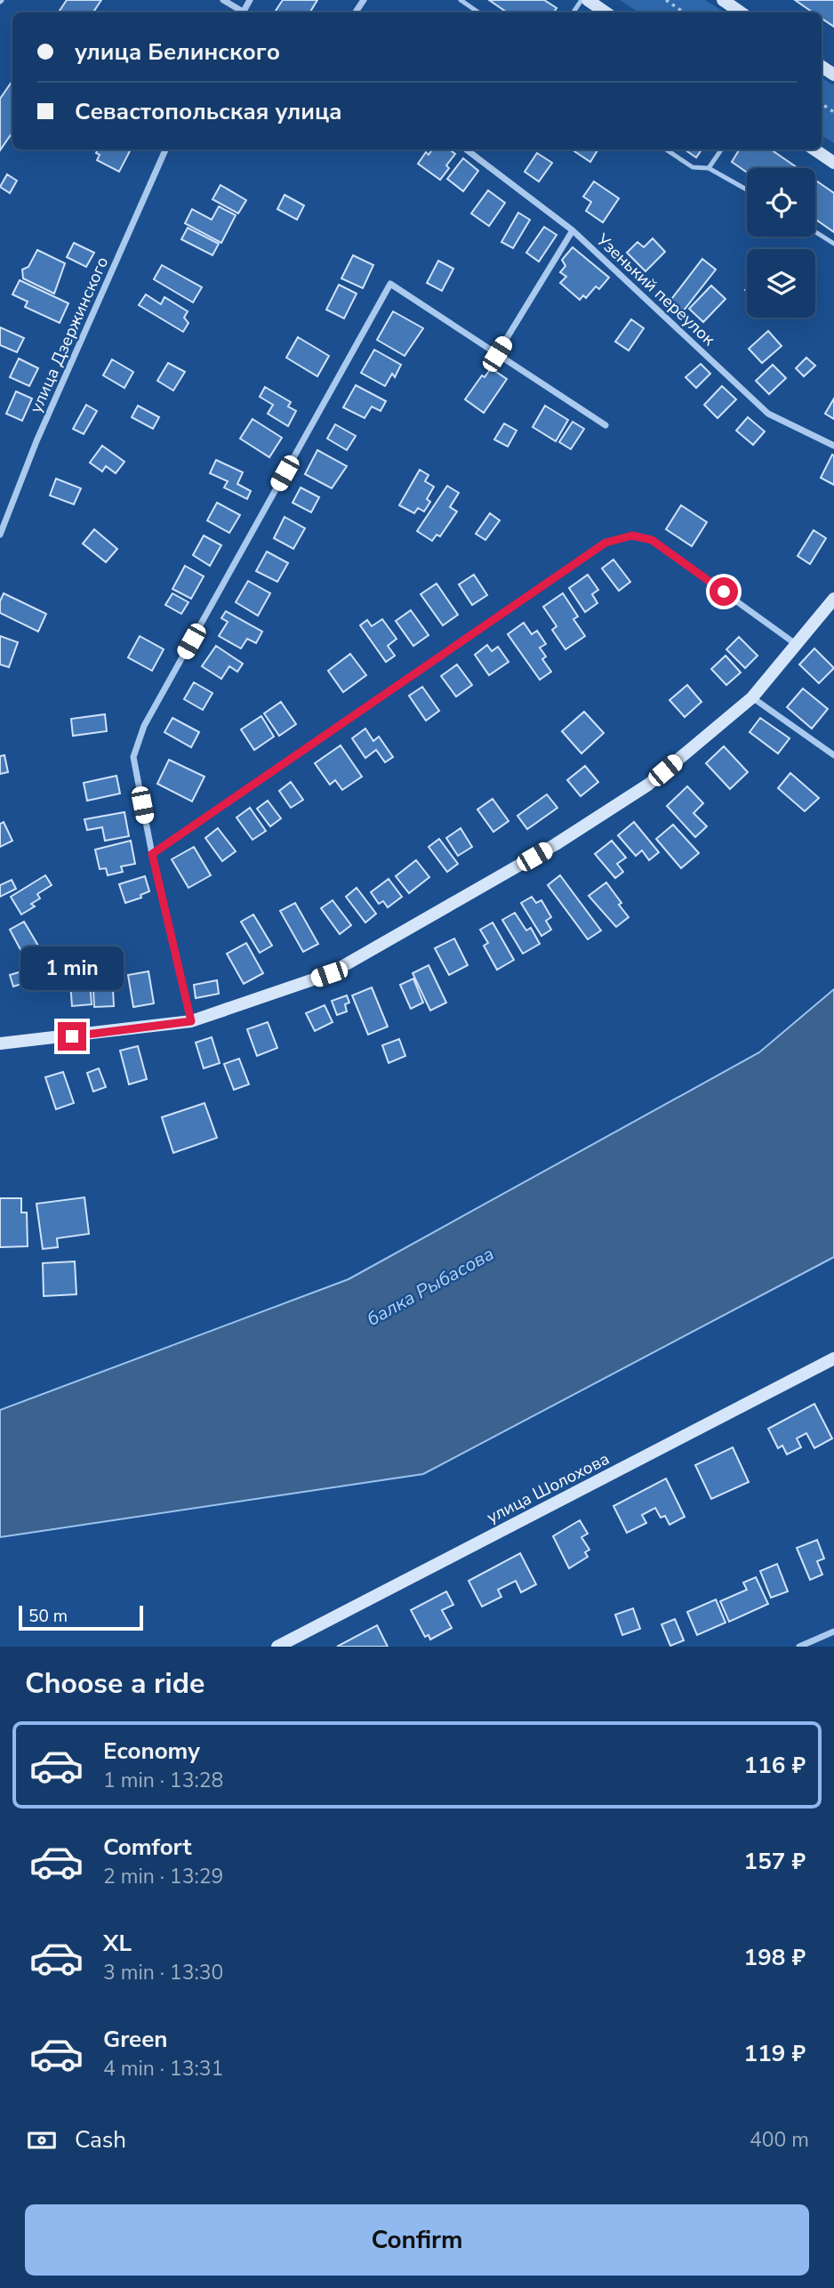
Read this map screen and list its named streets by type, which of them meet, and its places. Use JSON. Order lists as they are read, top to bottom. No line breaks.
{"streets":{"main road":["улица Шолохова"],"street":["Узенький переулок","улица Дзержинского"]},"water":["балка Рыбасова"],"scale_bar":"50 m","page":{"banner":["улица Белинского","Севастопольская улица"],"bubble":"1 min","scale":"50 m","heading":"Choose a ride","list":[{"name":"Economy","note":"1 min · 13:28","value":"116 ₽"},{"name":"Comfort","note":"2 min · 13:29","value":"157 ₽"},{"name":"XL","note":"3 min · 13:30","value":"198 ₽"},{"name":"Green","note":"4 min · 13:31","value":"119 ₽"}],"pay":["Cash","400 m"],"buttons":"Confirm"}}
